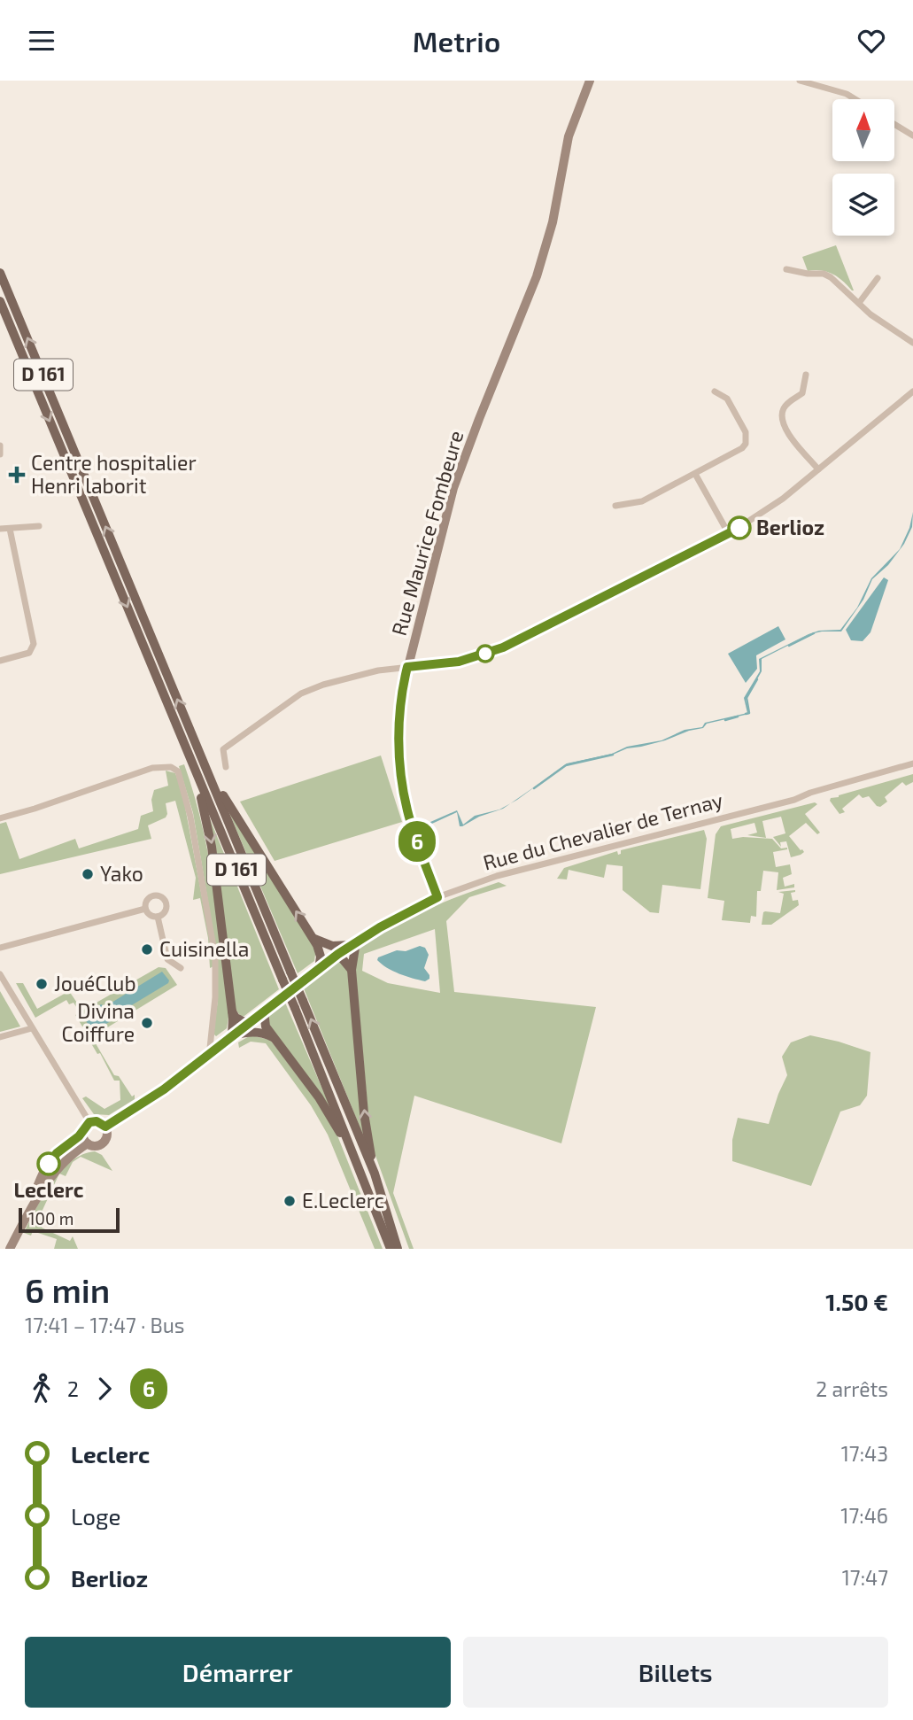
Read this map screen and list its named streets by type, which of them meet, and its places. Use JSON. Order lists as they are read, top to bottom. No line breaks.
{"streets":{"main road":["D 161"],"street":["Rue Maurice Fombeure","Rue du Chevalier de Ternay"]},"crossings":[["Rue Maurice Fombeure","Rue du Chevalier de Ternay"]],"places":{"health":["Centre hospitalier Henri laborit"],"other":["Berlioz","Yako","Cuisinella","JouéClub","Divina Coiffure","Leclerc","E.Leclerc"]},"lines":["bus line 6"],"scale_bar":"100 m","north":"top","page":{"header":"Metrio","on_map":"6","scale":"100 m","heading":["6 min","17:41 – 17:47 · Bus","1.50 €"],"legs":["2","6","2 arrêts"],"list":[{"name":"Leclerc","value":"17:43"},{"name":"Loge","value":"17:46"},{"name":"Berlioz","value":"17:47"}],"buttons":["Démarrer","Billets"]}}
